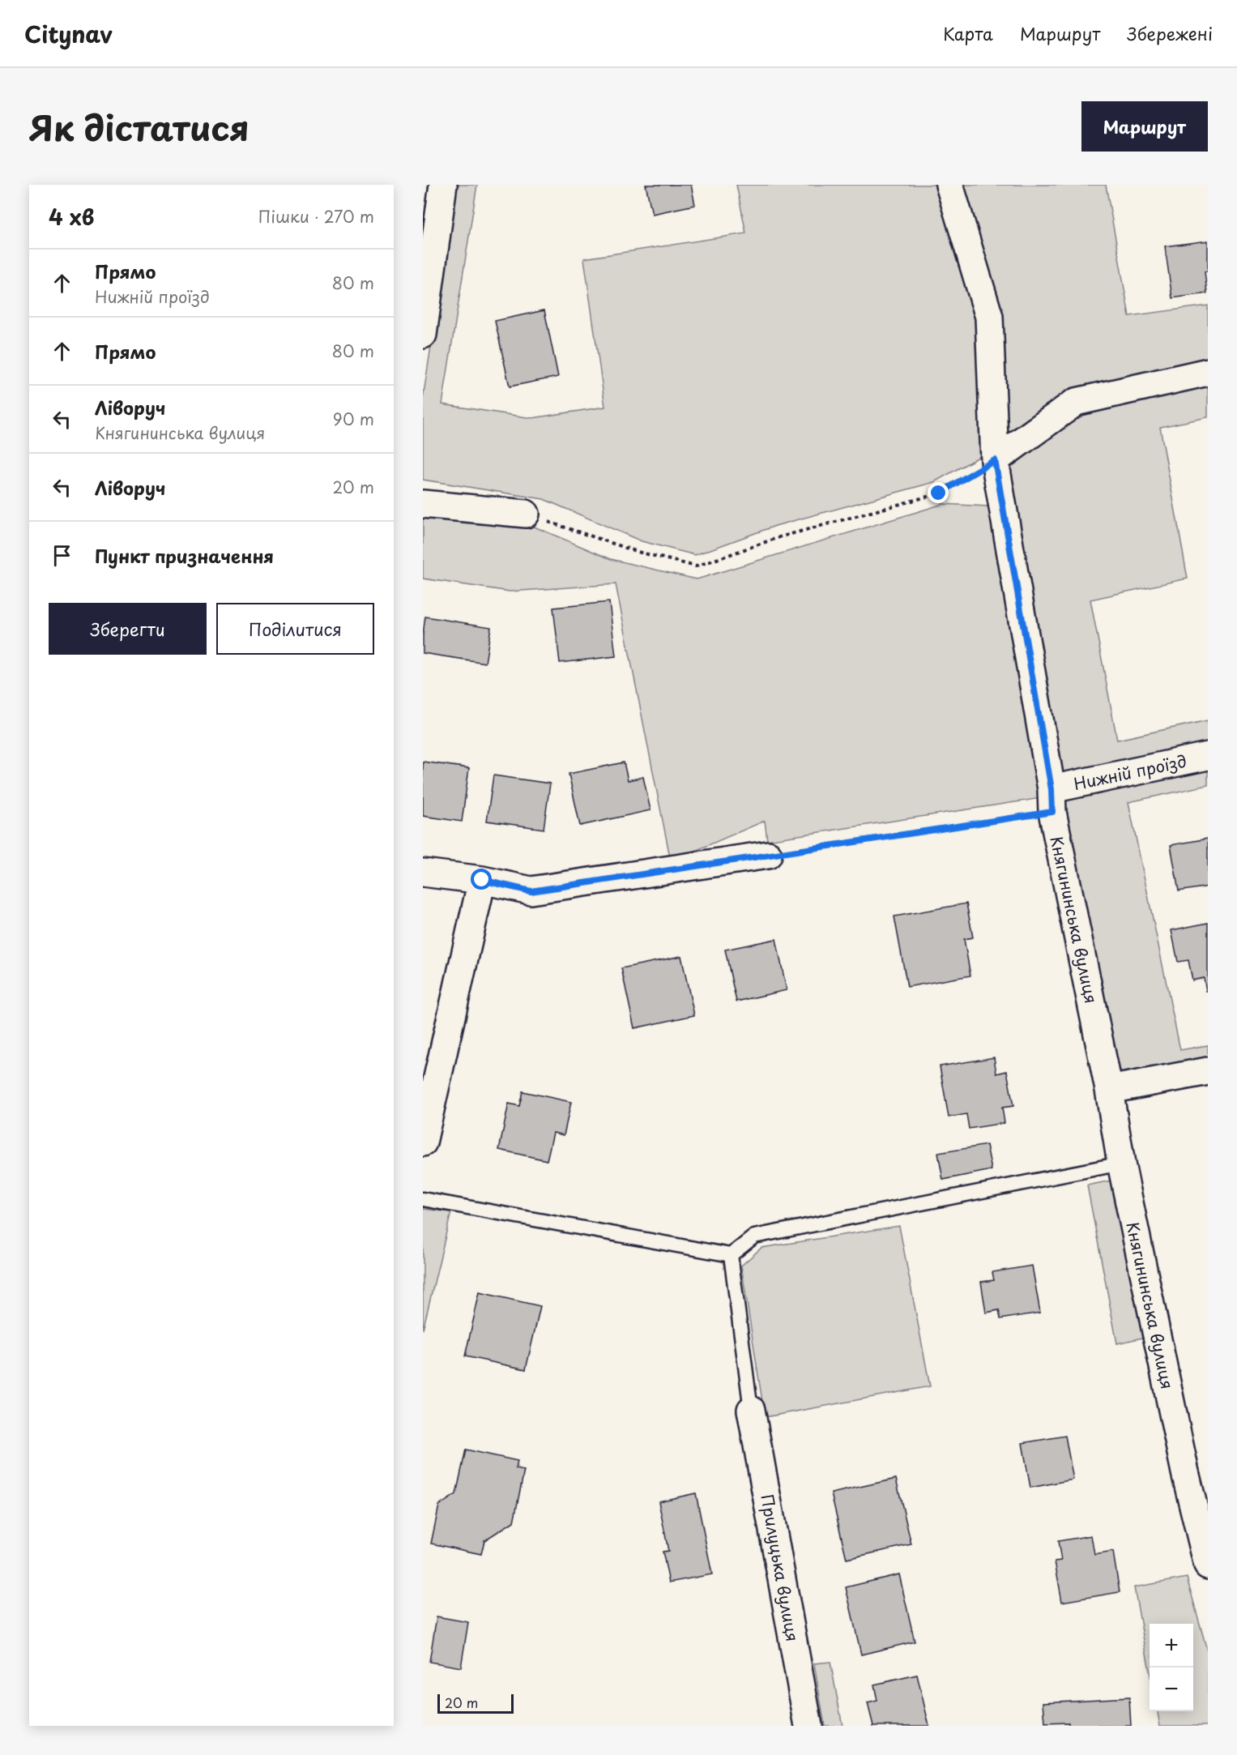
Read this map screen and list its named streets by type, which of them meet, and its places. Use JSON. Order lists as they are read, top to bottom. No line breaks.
{"streets":{"street":["Нижній проїзд","Княгининська вулиця","Прилуцька вулиця"]},"crossings":[["Нижній проїзд","Княгининська вулиця"]],"scale_bar":"20 m","page":{"header":"Citynav","nav":["Карта","Маршрут","Збережені"],"title":"Як дістатися","buttons":["Маршрут",["Зберегти","Поділитися"]],"heading":["4 хв","Пішки · 270 m"],"list":[["Прямо","Нижній проїзд","80 m"],["Прямо","80 m"],["Ліворуч","Княгининська вулиця","90 m"],["Ліворуч","20 m"],"Пункт призначення"],"map_buttons":["+","−"],"scale":"20 m"}}
